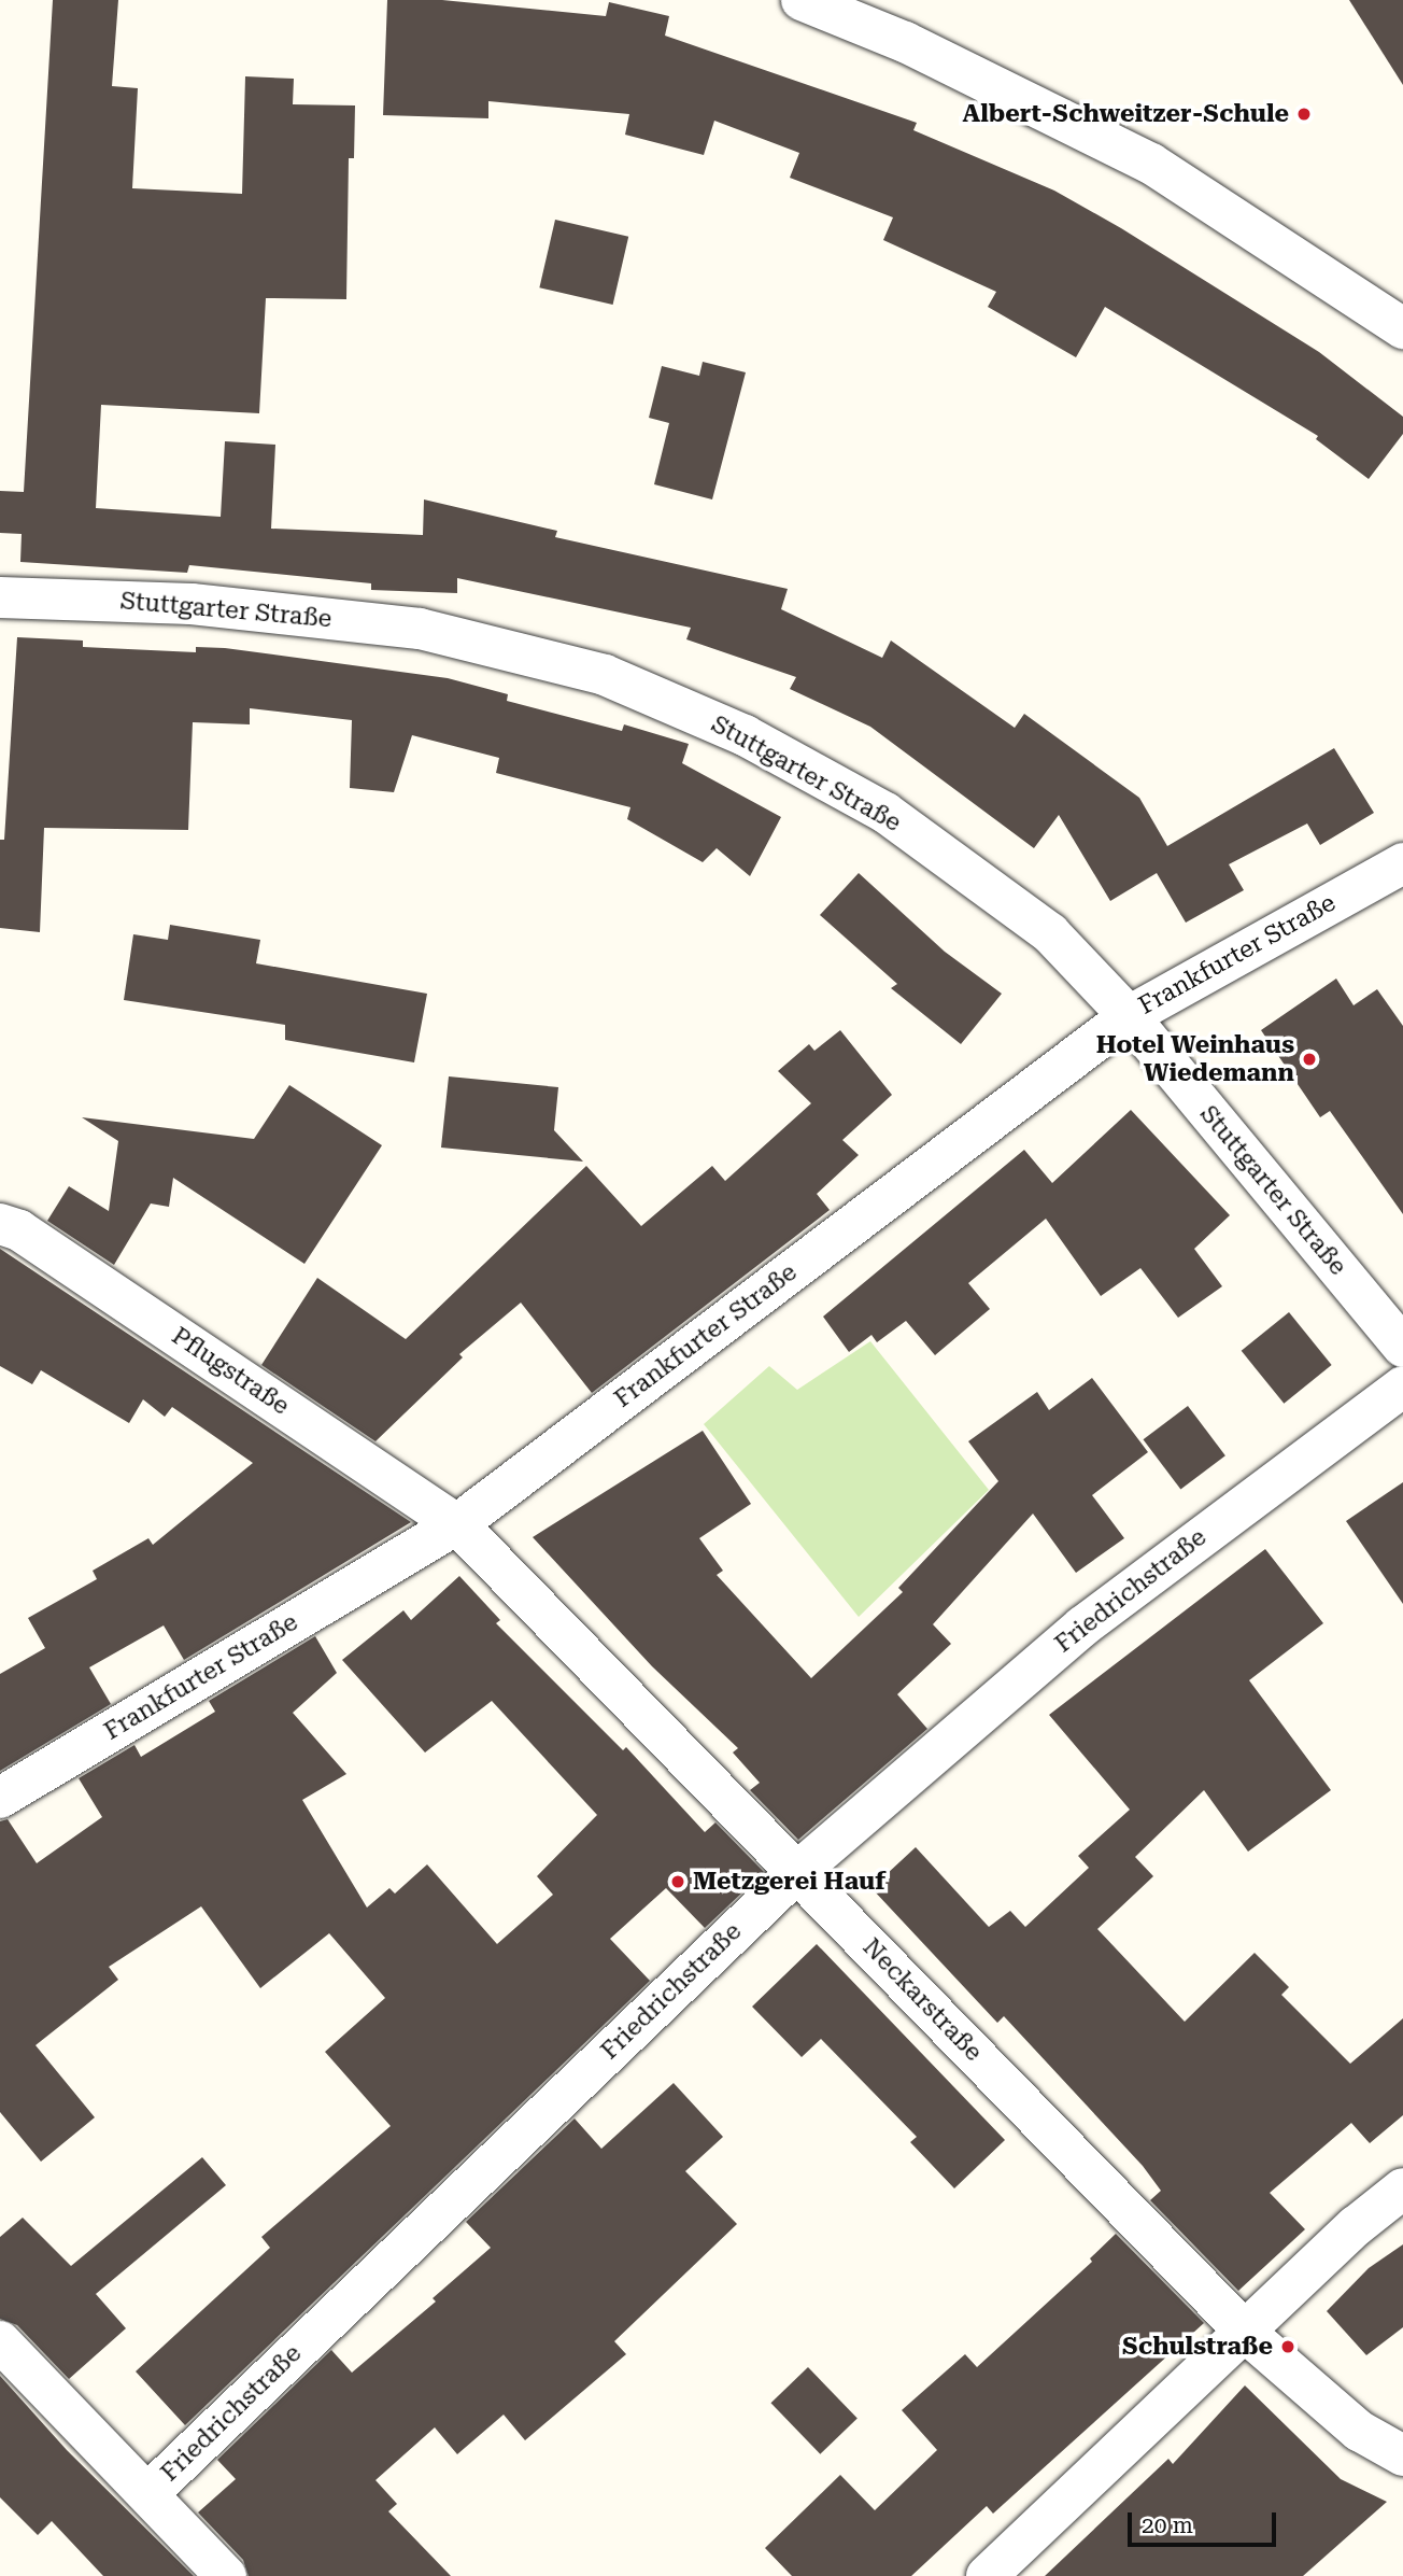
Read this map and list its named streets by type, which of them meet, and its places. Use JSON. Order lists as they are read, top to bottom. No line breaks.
{"streets":{"street":["Stuttgarter Straße","Frankfurter Straße","Pflugstraße","Friedrichstraße","Neckarstraße"]},"crossings":[["Stuttgarter Straße","Frankfurter Straße"],["Frankfurter Straße","Pflugstraße"],["Frankfurter Straße","Neckarstraße"],["Pflugstraße","Neckarstraße"],["Friedrichstraße","Neckarstraße"]],"places":["Albert-Schweitzer-Schule","Hotel Weinhaus Wiedemann","Metzgerei Hauf","Schulstraße"],"scale_bar":"20 m"}
